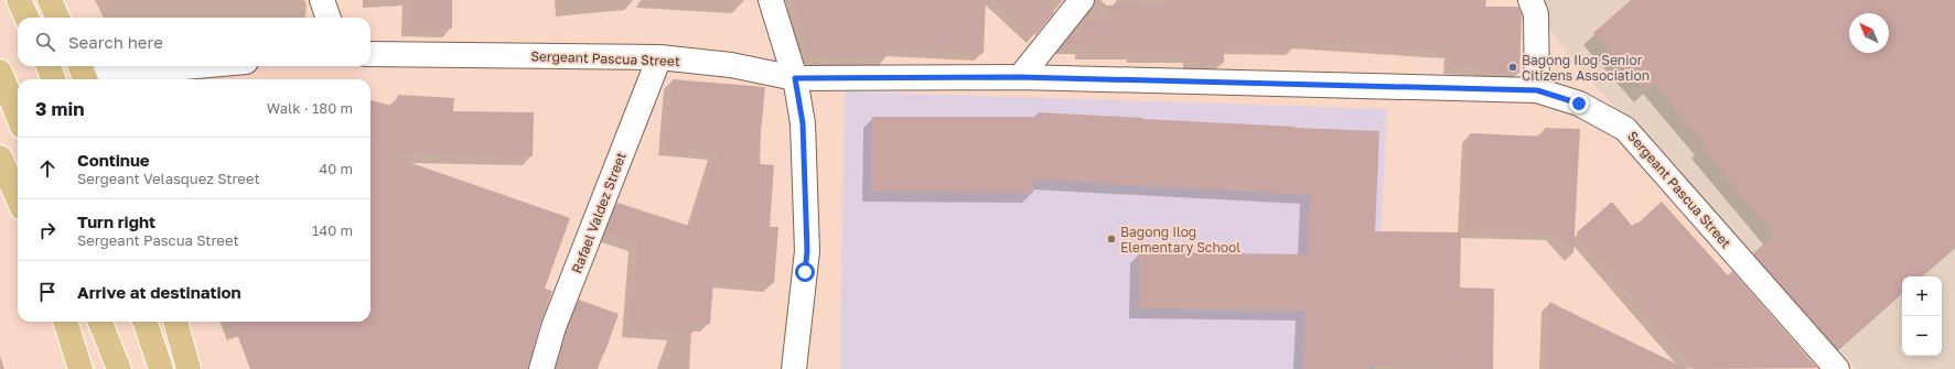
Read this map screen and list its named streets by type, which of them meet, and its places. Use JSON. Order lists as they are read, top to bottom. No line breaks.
{"streets":{"street":["Sergeant Pascua Street","Rafael Valdez Street"]},"crossings":[["Sergeant Pascua Street","Rafael Valdez Street"]],"places":["Bagong Ilog Senior Citizens Association","Bagong Ilog Elementary School"],"north":"top left","page":{"search":"Search here","heading":["3 min","Walk · 180 m"],"list":[["Continue","Sergeant Velasquez Street","40 m"],["Turn right","Sergeant Pascua Street","140 m"],"Arrive at destination"],"map_buttons":["+","−"]}}
